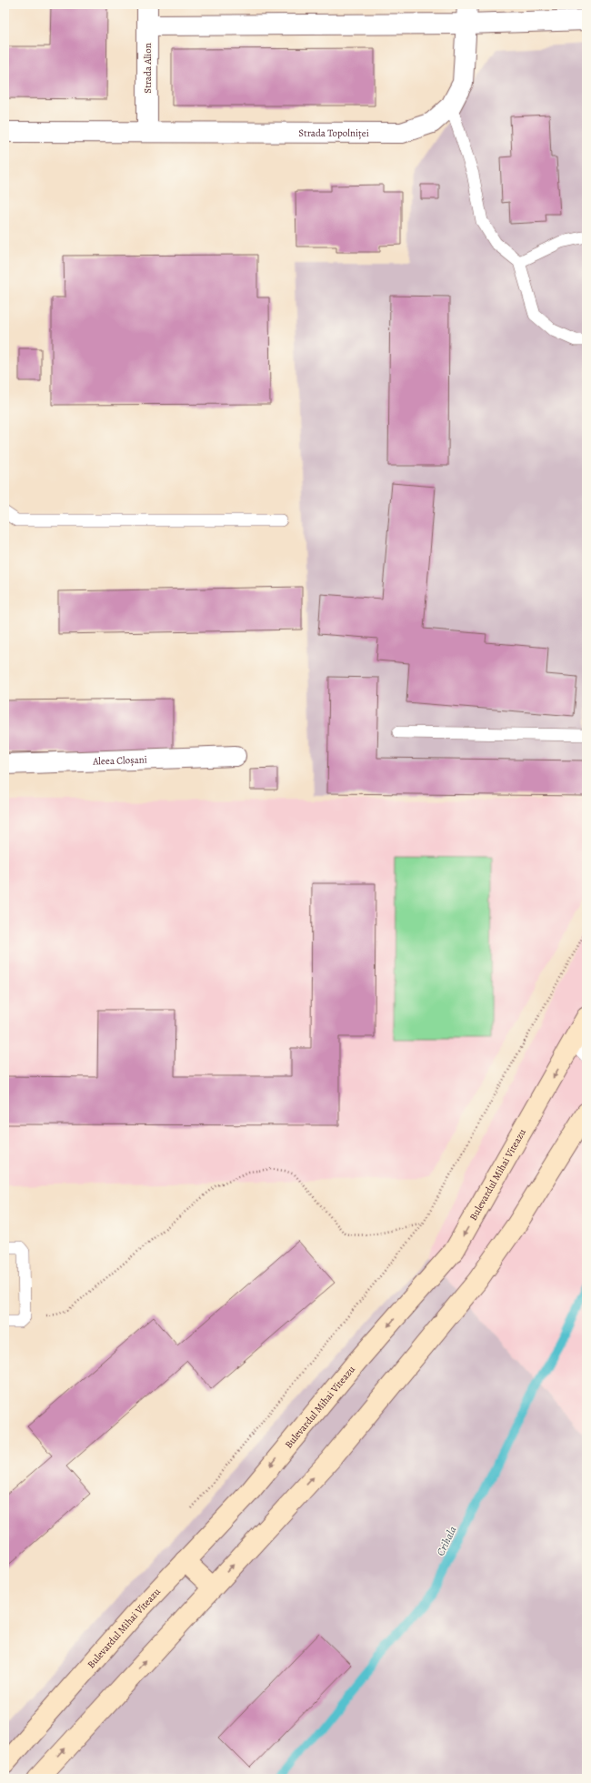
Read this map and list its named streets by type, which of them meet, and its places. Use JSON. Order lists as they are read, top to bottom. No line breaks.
{"streets":{"main road":["Bulevardul Mihai Viteazu"],"street":["Strada Alion","Strada Topolniței","Aleea Cloșani"]},"crossings":[["Strada Alion","Strada Topolniței"]],"water":["Crihala"]}
